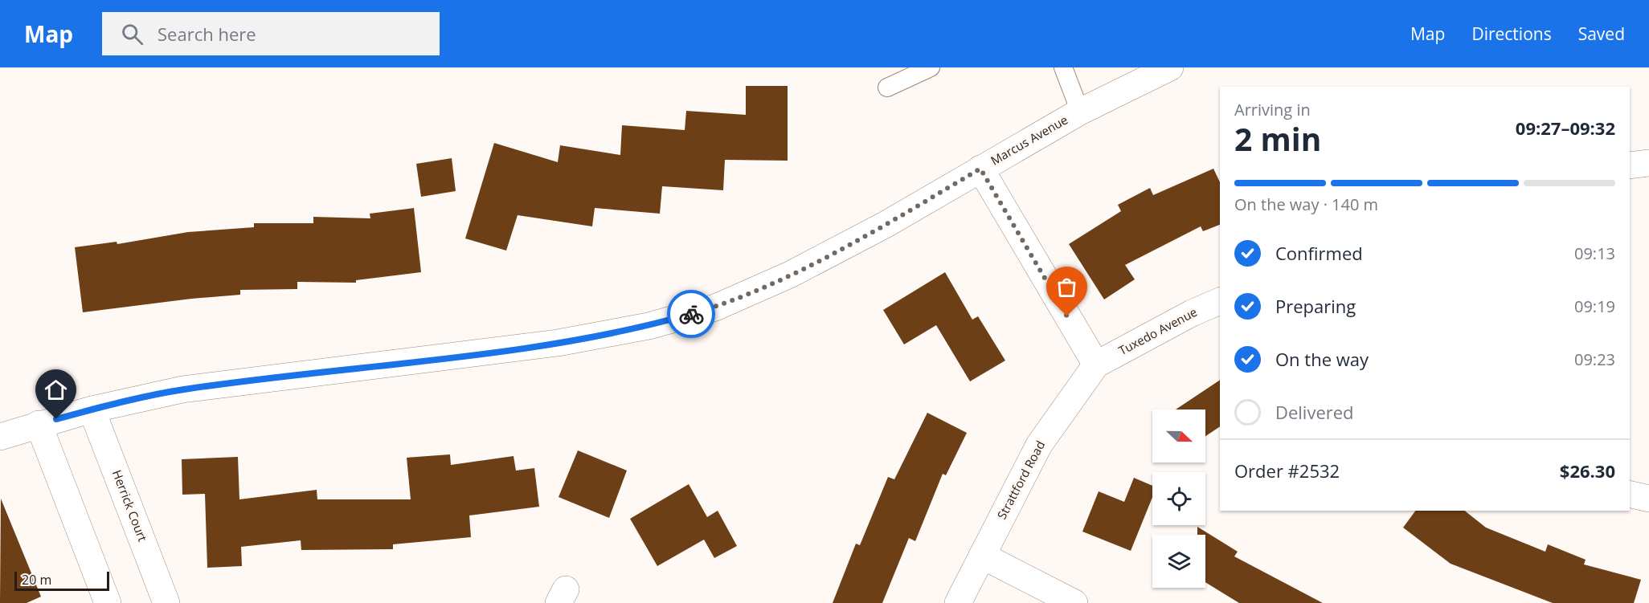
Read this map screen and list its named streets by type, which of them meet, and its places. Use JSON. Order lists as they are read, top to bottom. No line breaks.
{"streets":{"main road":["Marcus Avenue","Tuxedo Avenue","Strattford Road","Herrick Court"]},"crossings":[["Marcus Avenue","Herrick Court"],["Tuxedo Avenue","Strattford Road"]],"scale_bar":"20 m","north":"right","page":{"header":"Map","search":"Search here","nav":["Map","Directions","Saved"],"heading":["2 min","Arriving in","09:27–09:32"],"panel":["Order #2532","$26.30"],"bar":"On the way · 140 m","list":[["Confirmed","09:13"],["Preparing","09:19"],["On the way","09:23"],"Delivered"],"scale":"20 m"}}
